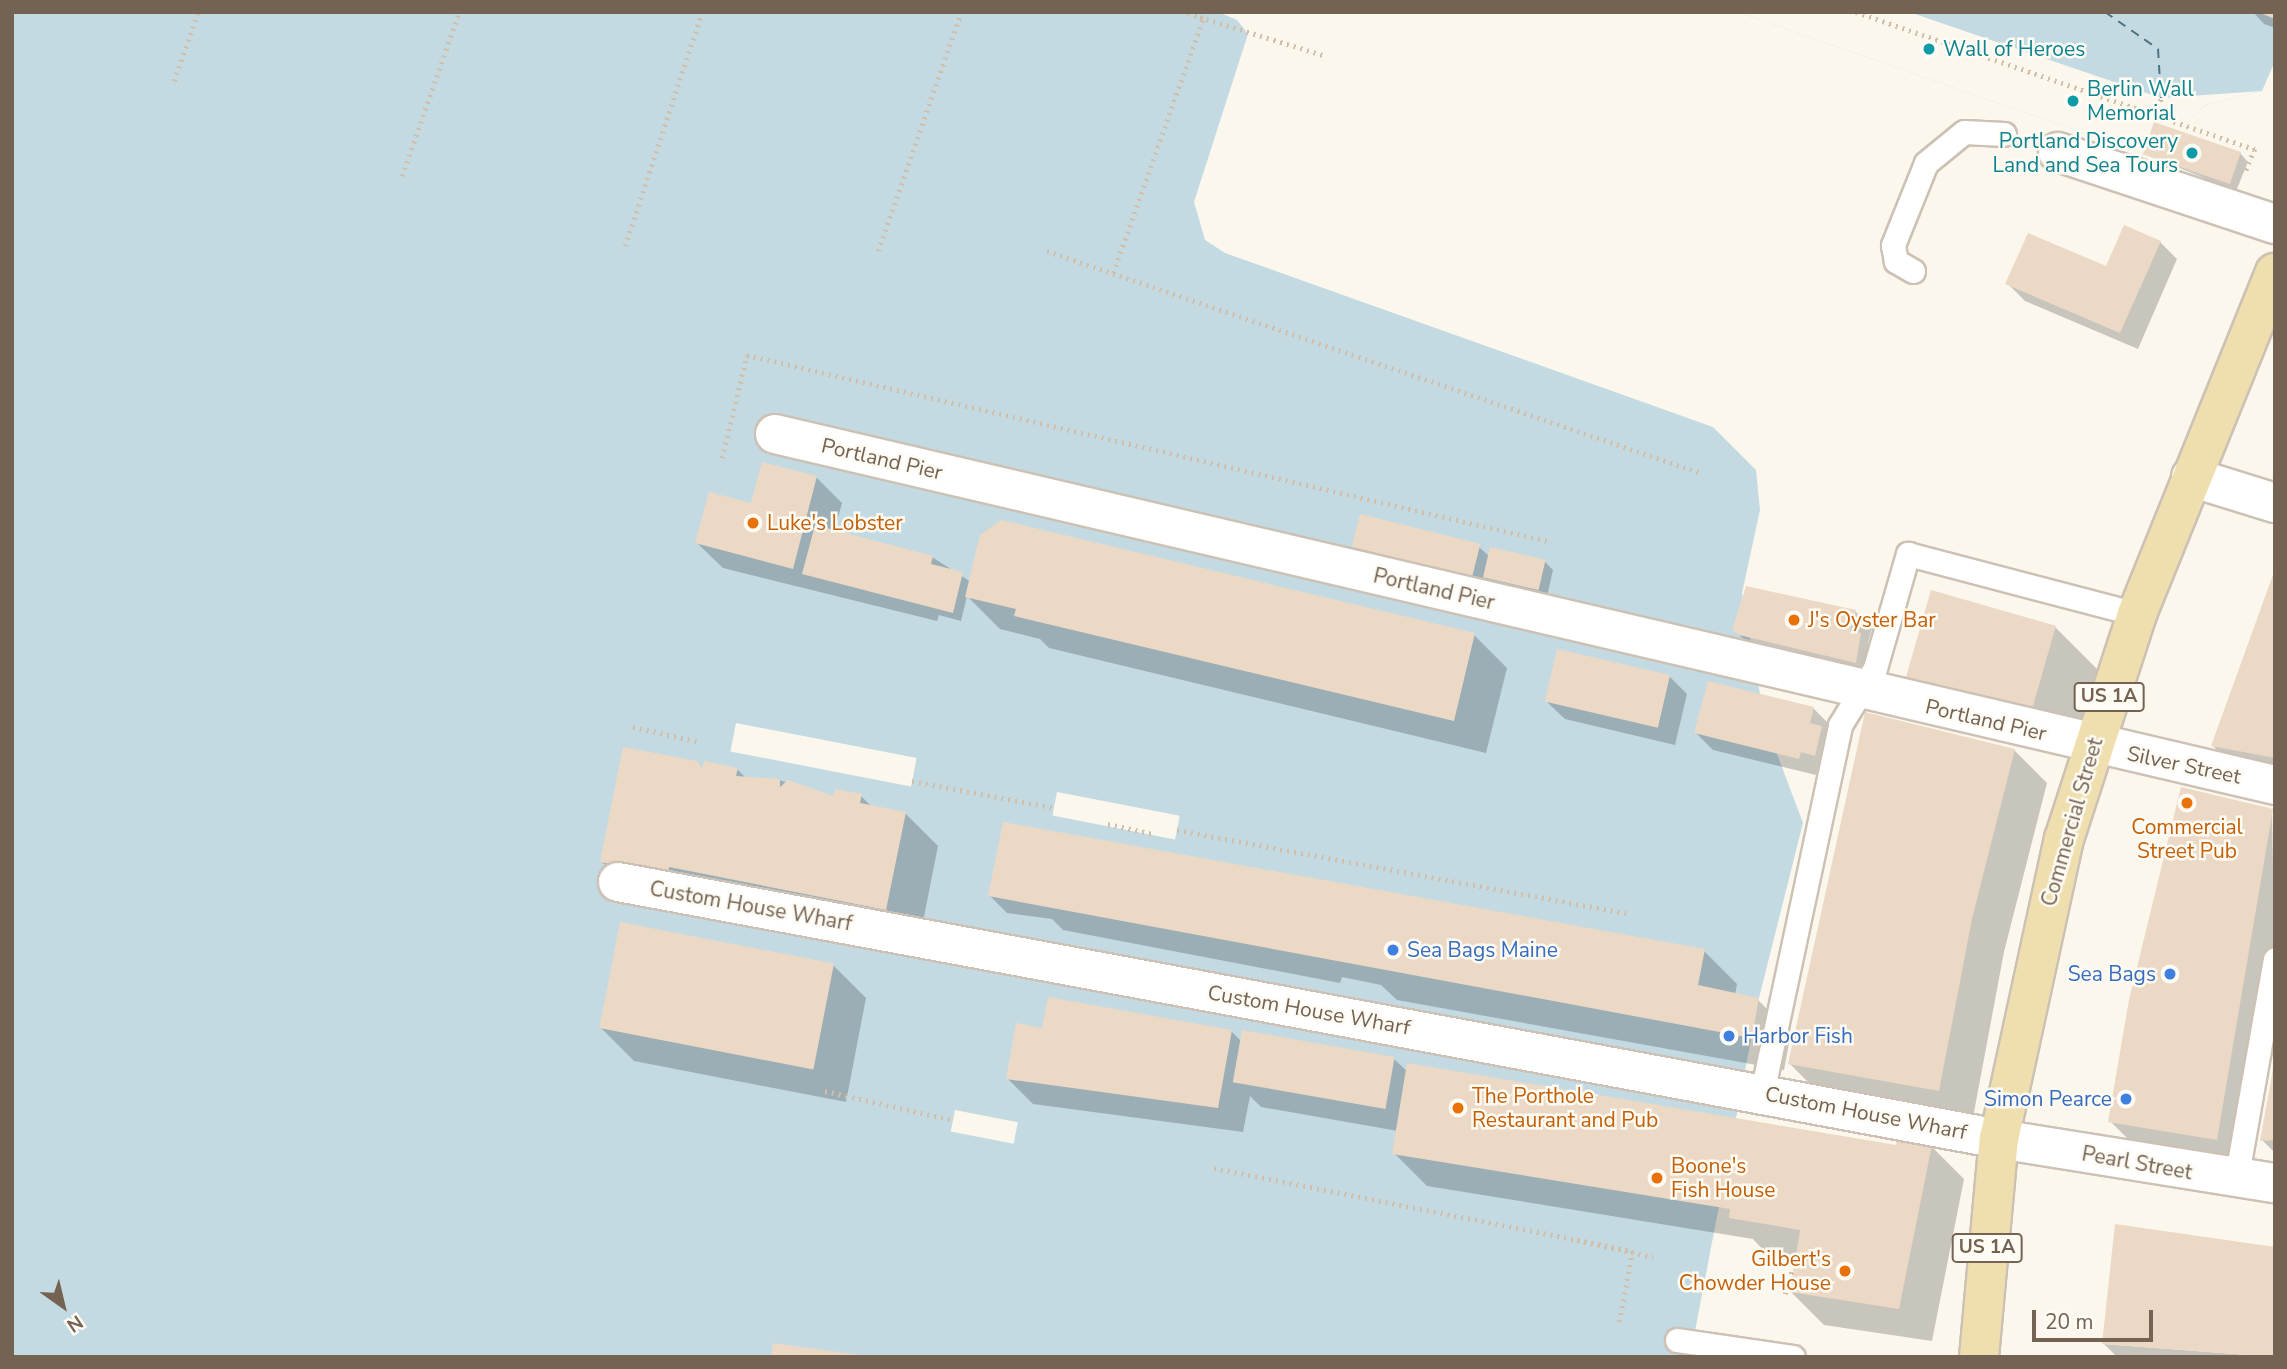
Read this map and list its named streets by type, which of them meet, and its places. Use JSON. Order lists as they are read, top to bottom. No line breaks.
{"streets":{"main road":["US 1A","Commercial Street"],"street":["Portland Pier","Silver Street","Custom House Wharf","Pearl Street"]},"crossings":[["Portland Pier","Silver Street"],["Portland Pier","Commercial Street"],["Silver Street","Commercial Street"],["Commercial Street","Custom House Wharf"],["Commercial Street","Pearl Street"],["Custom House Wharf","Pearl Street"]],"places":["Wall of Heroes","Berlin Wall Memorial","Portland Discovery Land and Sea Tours","Luke's Lobster","J's Oyster Bar","Commercial Street Pub","Sea Bags Maine","Sea Bags","Harbor Fish","Simon Pearce","The Porthole Restaurant and Pub","Boone's Fish House","Gilbert's Chowder House"],"scale_bar":"20 m","north":"bottom right"}
